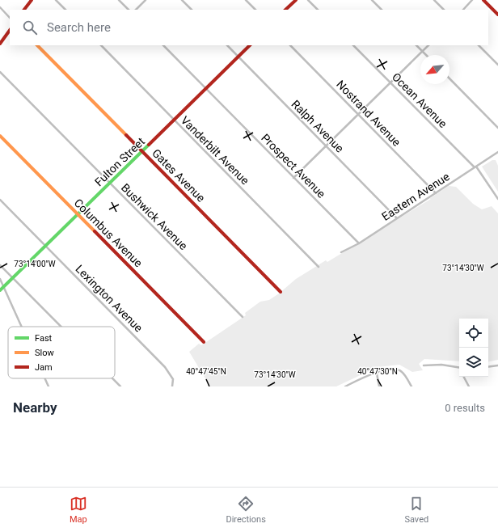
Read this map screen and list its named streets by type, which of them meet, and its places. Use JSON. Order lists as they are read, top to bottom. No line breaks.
{"streets":{"street":["Ocean Avenue","Nostrand Avenue","Ralph Avenue","Vanderbilt Avenue","Fulton Street","Prospect Avenue","Gates Avenue","Eastern Avenue","Bushwick Avenue","Columbus Avenue","Lexington Avenue"]},"crossings":[["Ocean Avenue","Eastern Avenue"],["Nostrand Avenue","Eastern Avenue"],["Ralph Avenue","Fulton Street"],["Ralph Avenue","Eastern Avenue"],["Vanderbilt Avenue","Fulton Street"],["Fulton Street","Prospect Avenue"],["Fulton Street","Gates Avenue"],["Fulton Street","Bushwick Avenue"],["Fulton Street","Columbus Avenue"],["Fulton Street","Lexington Avenue"],["Prospect Avenue","Eastern Avenue"]],"legend":["Fast","Slow","Jam"],"north":"bottom left","page":{"search":"Search here","heading":["Nearby","0 results"],"nav":["Map","Directions","Saved"]},"coordinates":["73°14'00\"W","73°14'30\"W","40°47'45\"N","40°47'30\"N"]}
